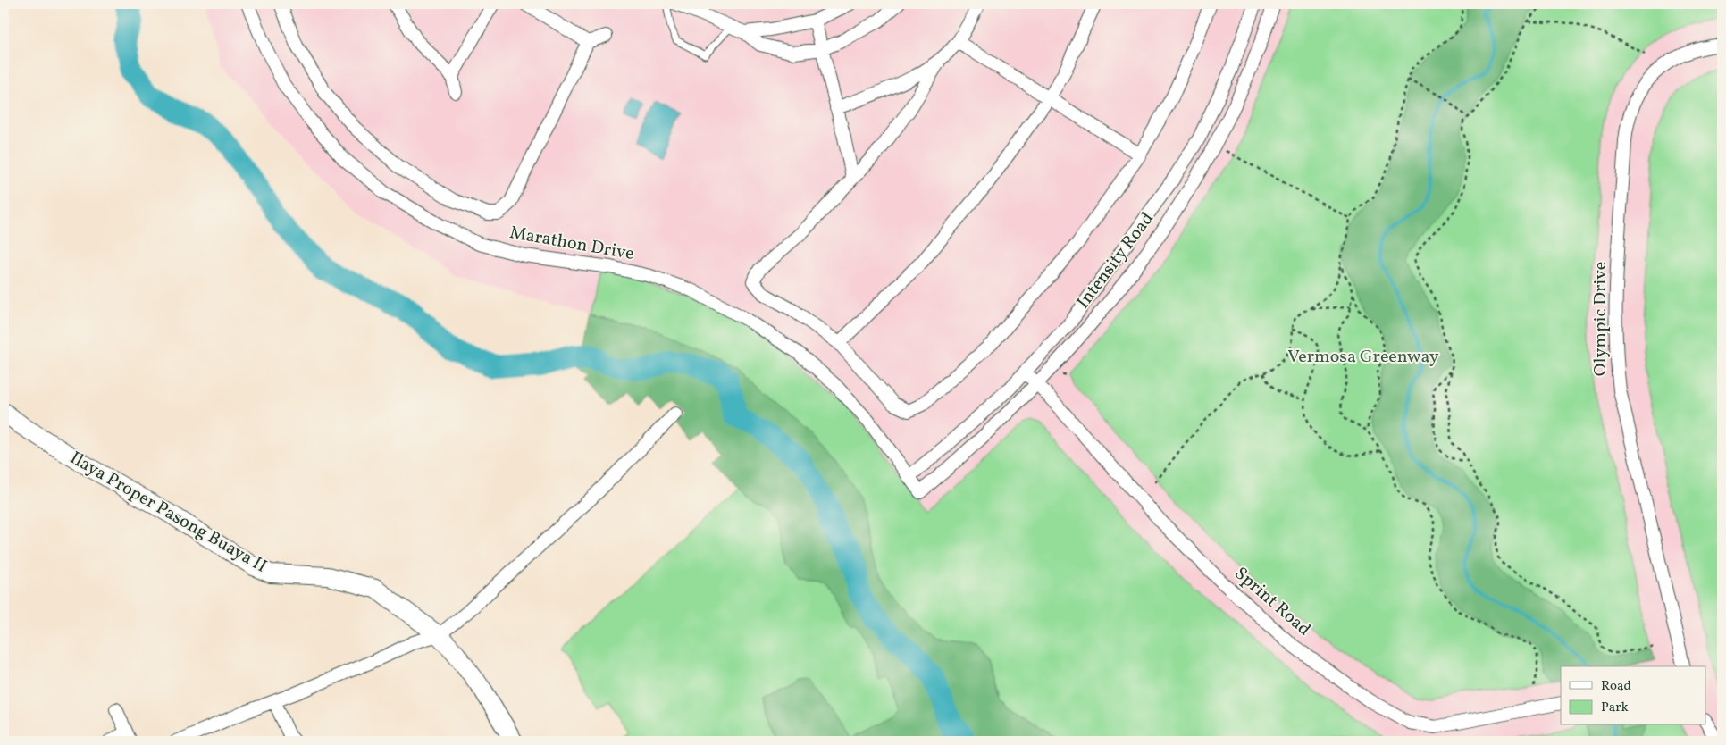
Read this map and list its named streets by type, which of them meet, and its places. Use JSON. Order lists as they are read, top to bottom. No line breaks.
{"streets":{"street":["Marathon Drive","Intensity Road","Olympic Drive","Ilaya Proper Pasong Buaya II","Sprint Road"]},"crossings":[["Marathon Drive","Intensity Road"],["Intensity Road","Sprint Road"]],"parks":["Vermosa Greenway"],"legend":["Road","Park"]}
